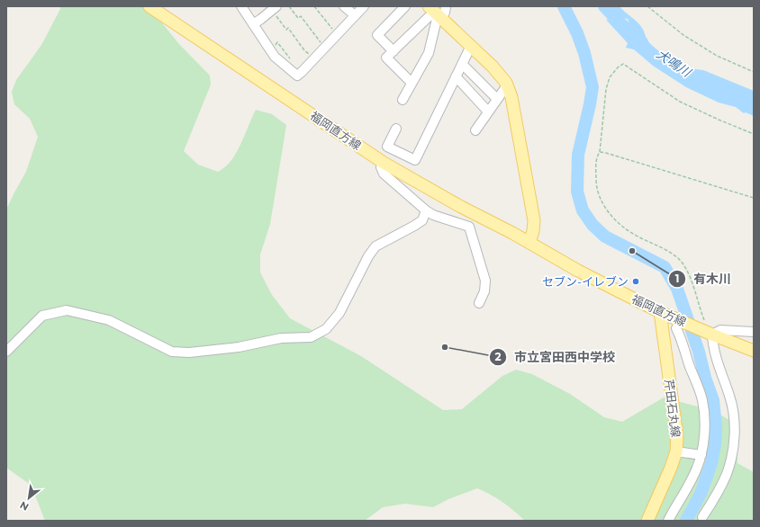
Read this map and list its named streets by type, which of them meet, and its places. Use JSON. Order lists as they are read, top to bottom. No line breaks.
{"streets":{"main road":["福岡直方線","芹田石丸線"]},"crossings":[["福岡直方線","芹田石丸線"]],"water":["犬鳴川"],"places":["有木川","セブン-イレブン","市立宮田西中学校"],"north":"bottom left"}
